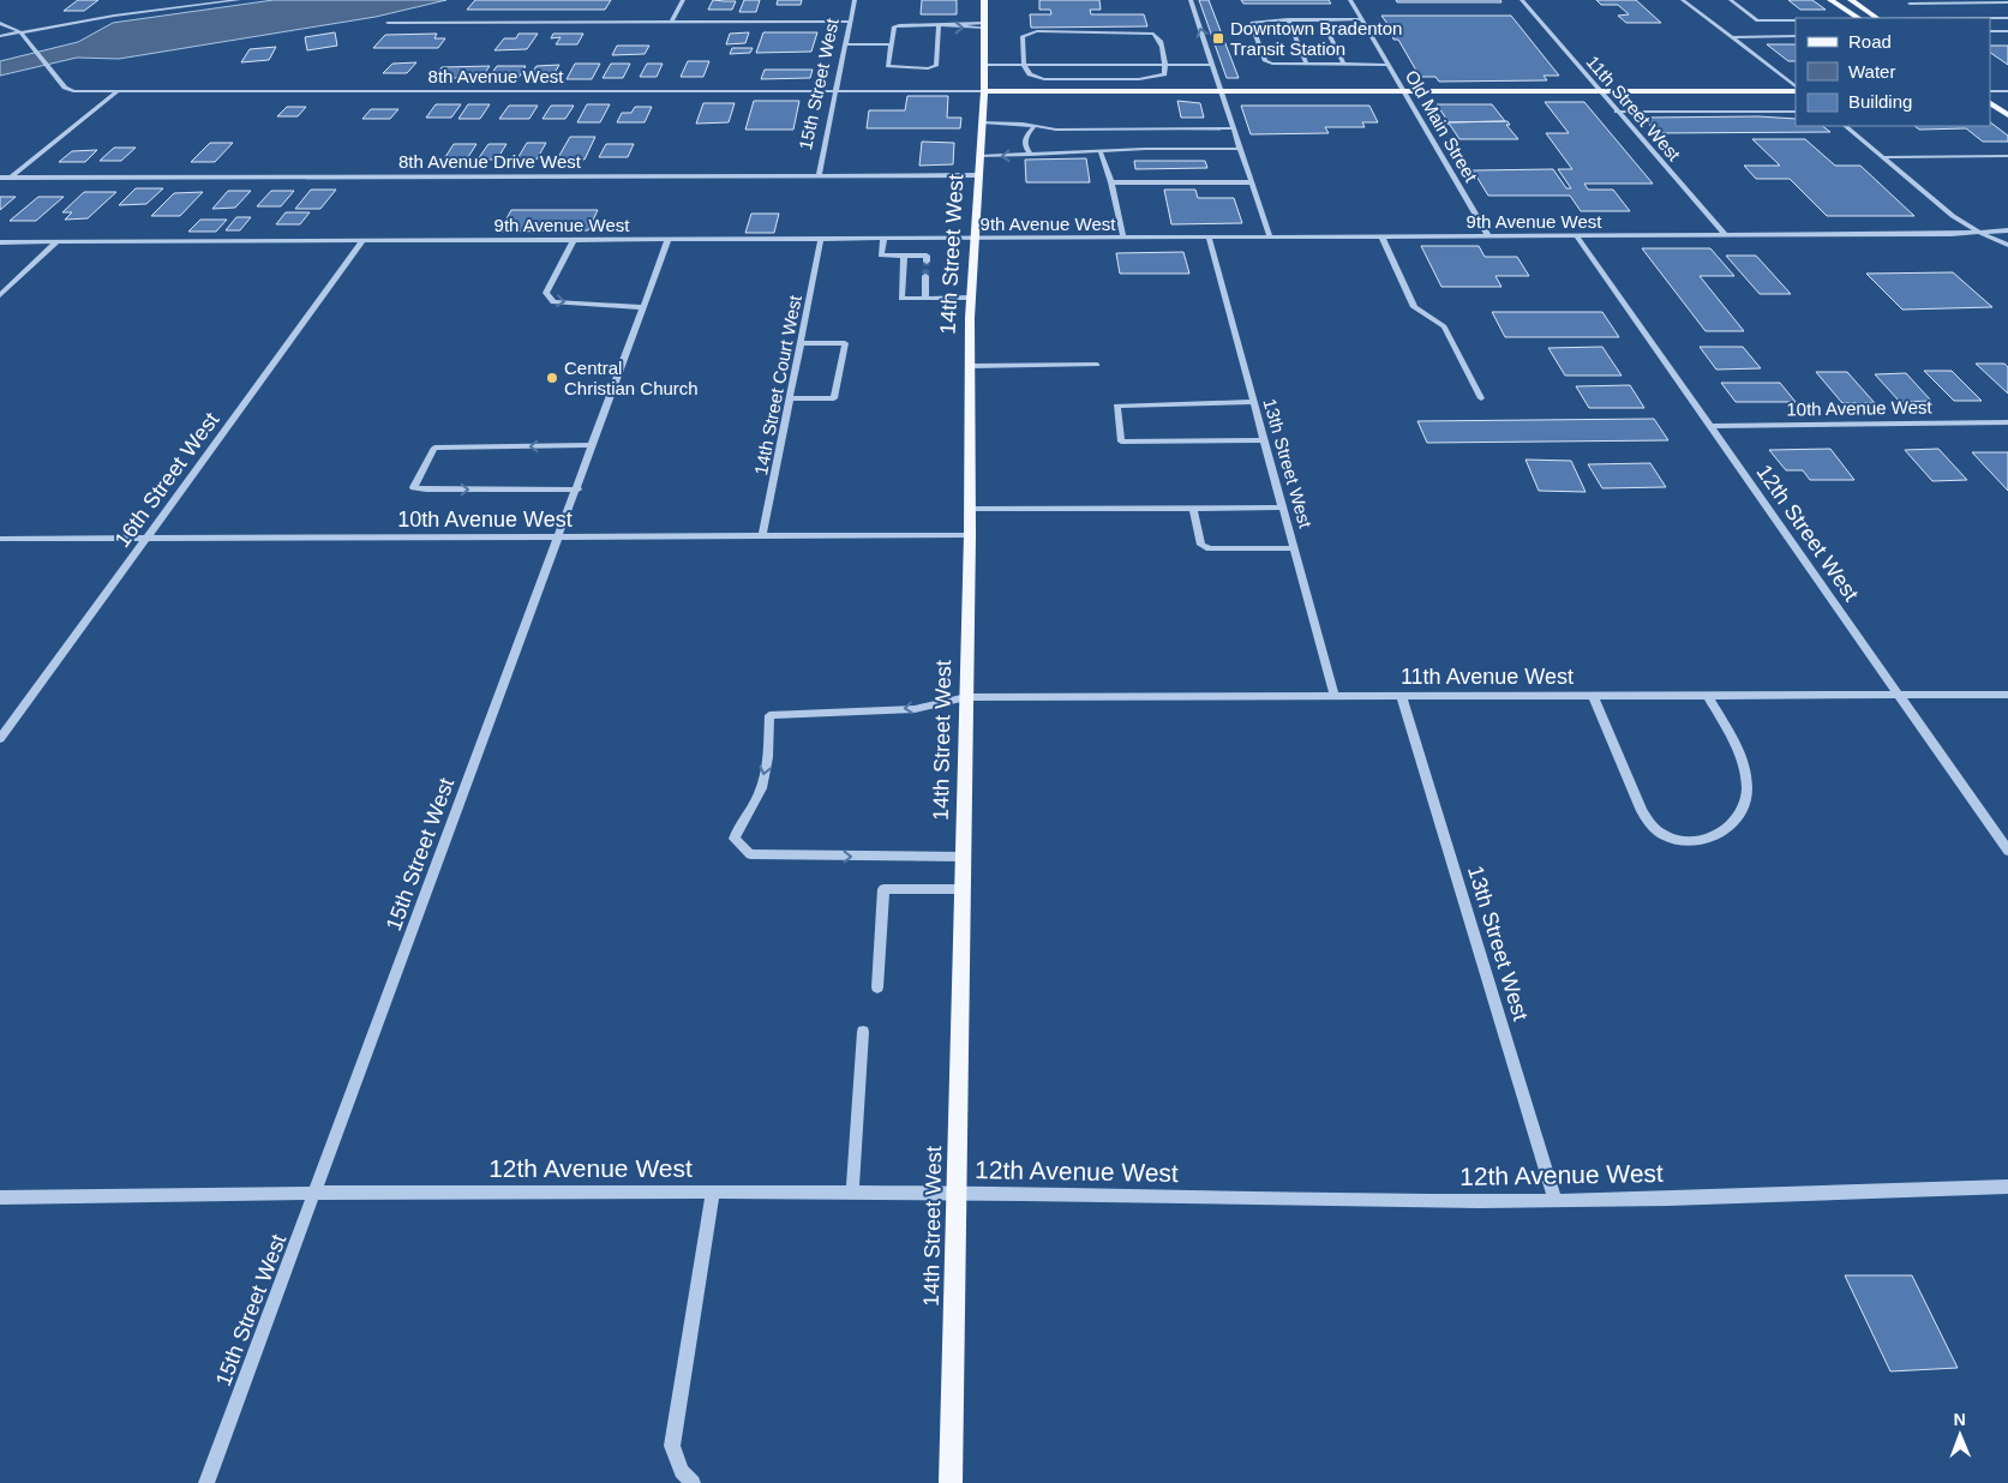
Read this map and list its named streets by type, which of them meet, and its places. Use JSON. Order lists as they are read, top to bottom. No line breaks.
{"streets":{"main road":["14th Street West"],"street":["8th Avenue West","15th Street West","11th Street West","Old Main Street","8th Avenue Drive West","9th Avenue West","14th Street Court West","10th Avenue West","13th Street West","16th Street West","12th Street West","11th Avenue West","12th Avenue West"]},"crossings":[["8th Avenue West","15th Street West"],["8th Avenue West","14th Street West"],["15th Street West","8th Avenue Drive West"],["15th Street West","9th Avenue West"],["15th Street West","10th Avenue West"],["15th Street West","12th Avenue West"],["11th Street West","9th Avenue West"],["Old Main Street","9th Avenue West"],["8th Avenue Drive West","14th Street West"],["9th Avenue West","14th Street West"],["9th Avenue West","14th Street Court West"],["9th Avenue West","13th Street West"],["9th Avenue West","16th Street West"],["9th Avenue West","12th Street West"],["14th Street West","10th Avenue West"],["14th Street West","11th Avenue West"],["14th Street West","12th Avenue West"],["14th Street Court West","10th Avenue West"],["10th Avenue West","16th Street West"],["10th Avenue West","12th Street West"],["13th Street West","11th Avenue West"],["13th Street West","12th Avenue West"],["12th Street West","11th Avenue West"]],"places":{"transit":["Downtown Bradenton Transit Station"],"other":["Central Christian Church"]},"legend":["Road","Water","Building"],"north":"top"}
